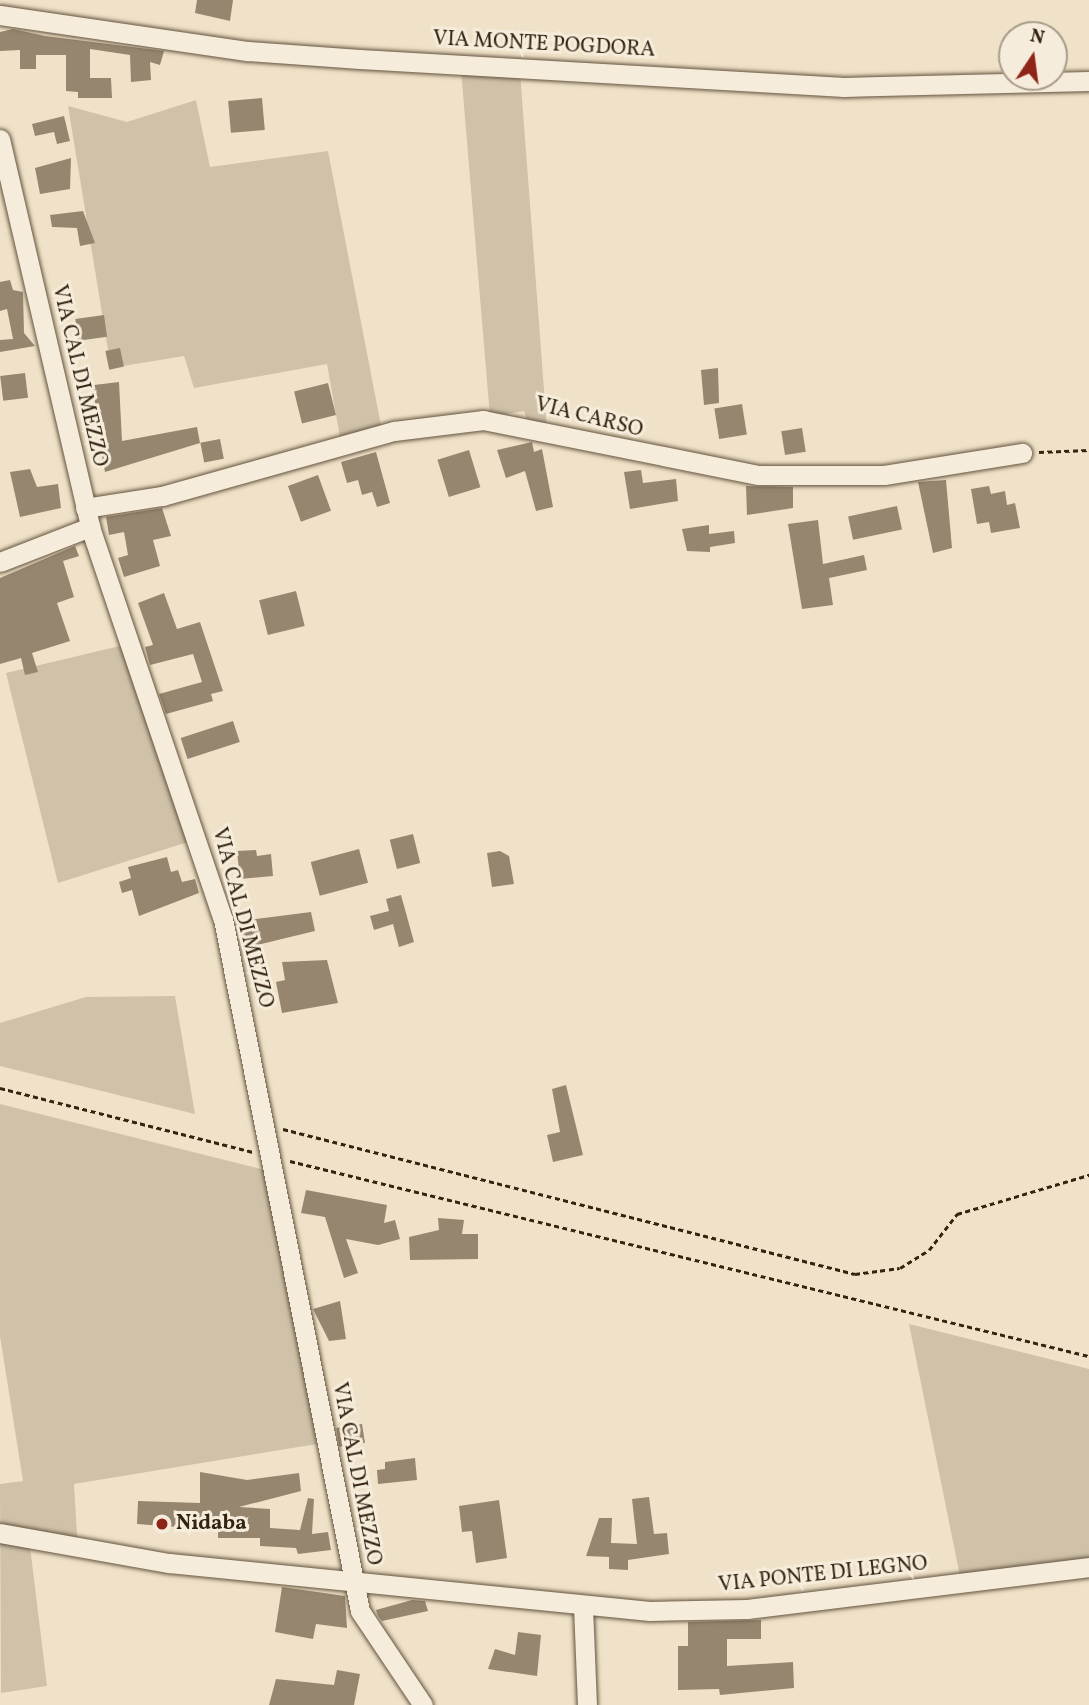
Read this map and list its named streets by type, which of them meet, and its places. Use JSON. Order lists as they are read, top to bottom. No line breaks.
{"streets":{"street":["VIA MONTE POGDORA","VIA CAL DI MEZZO","VIA CARSO","VIA PONTE DI LEGNO"]},"crossings":[["VIA CAL DI MEZZO","VIA CARSO"],["VIA CAL DI MEZZO","VIA PONTE DI LEGNO"]],"places":["Nidaba"],"north":"top"}
